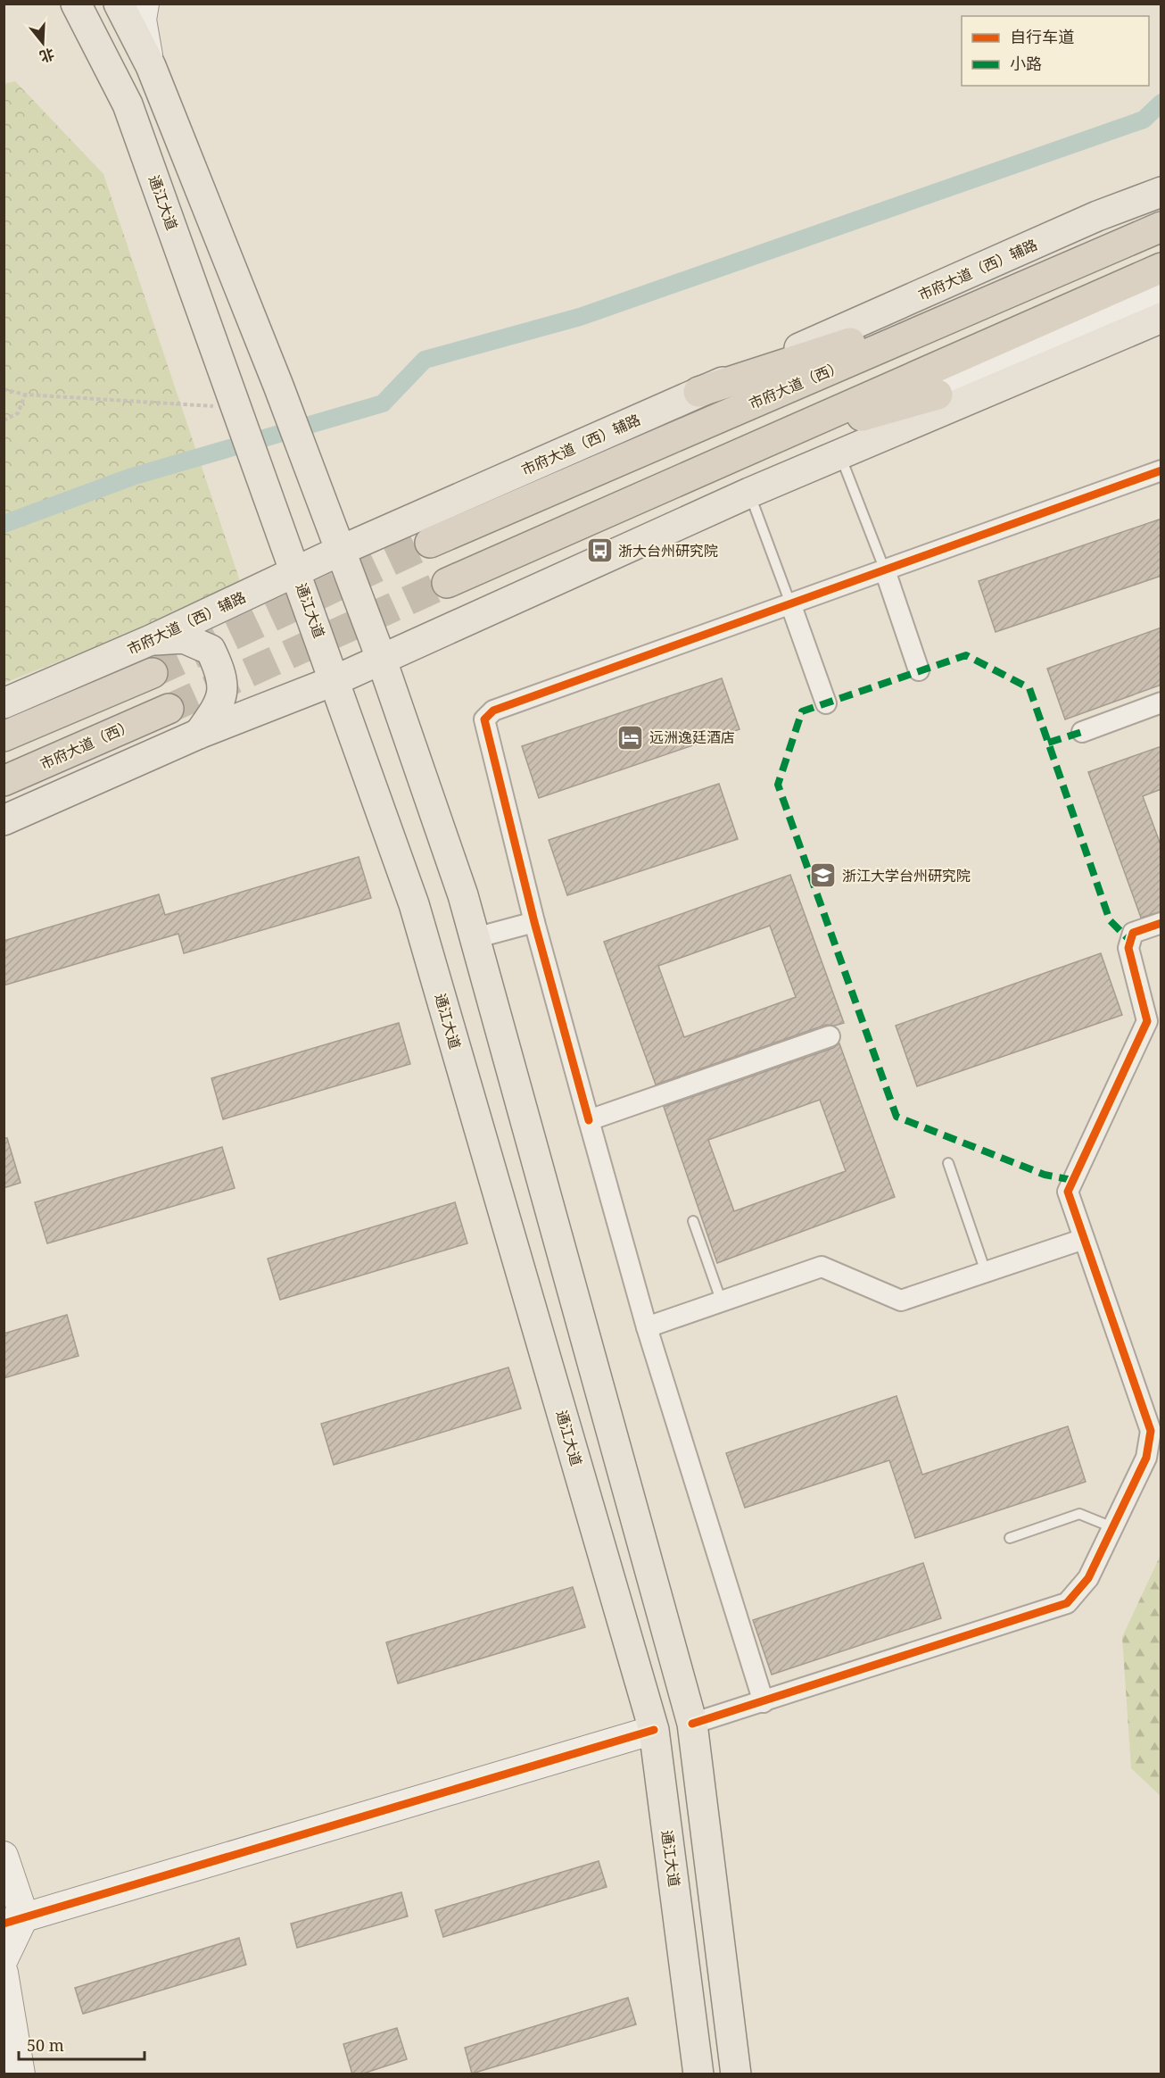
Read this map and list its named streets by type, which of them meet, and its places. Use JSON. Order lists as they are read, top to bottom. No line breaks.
{"streets":{"highway":["市府大道（西）"],"main road":["通江大道","市府大道（西）辅路"]},"crossings":[["通江大道","市府大道（西）辅路"]],"places":{"bus stop":["浙大台州研究院"],"hotel":["远洲逸廷酒店"],"school or university":["浙江大学台州研究院"]},"legend":["自行车道","小路"],"scale_bar":"50 m","north":"bottom"}
